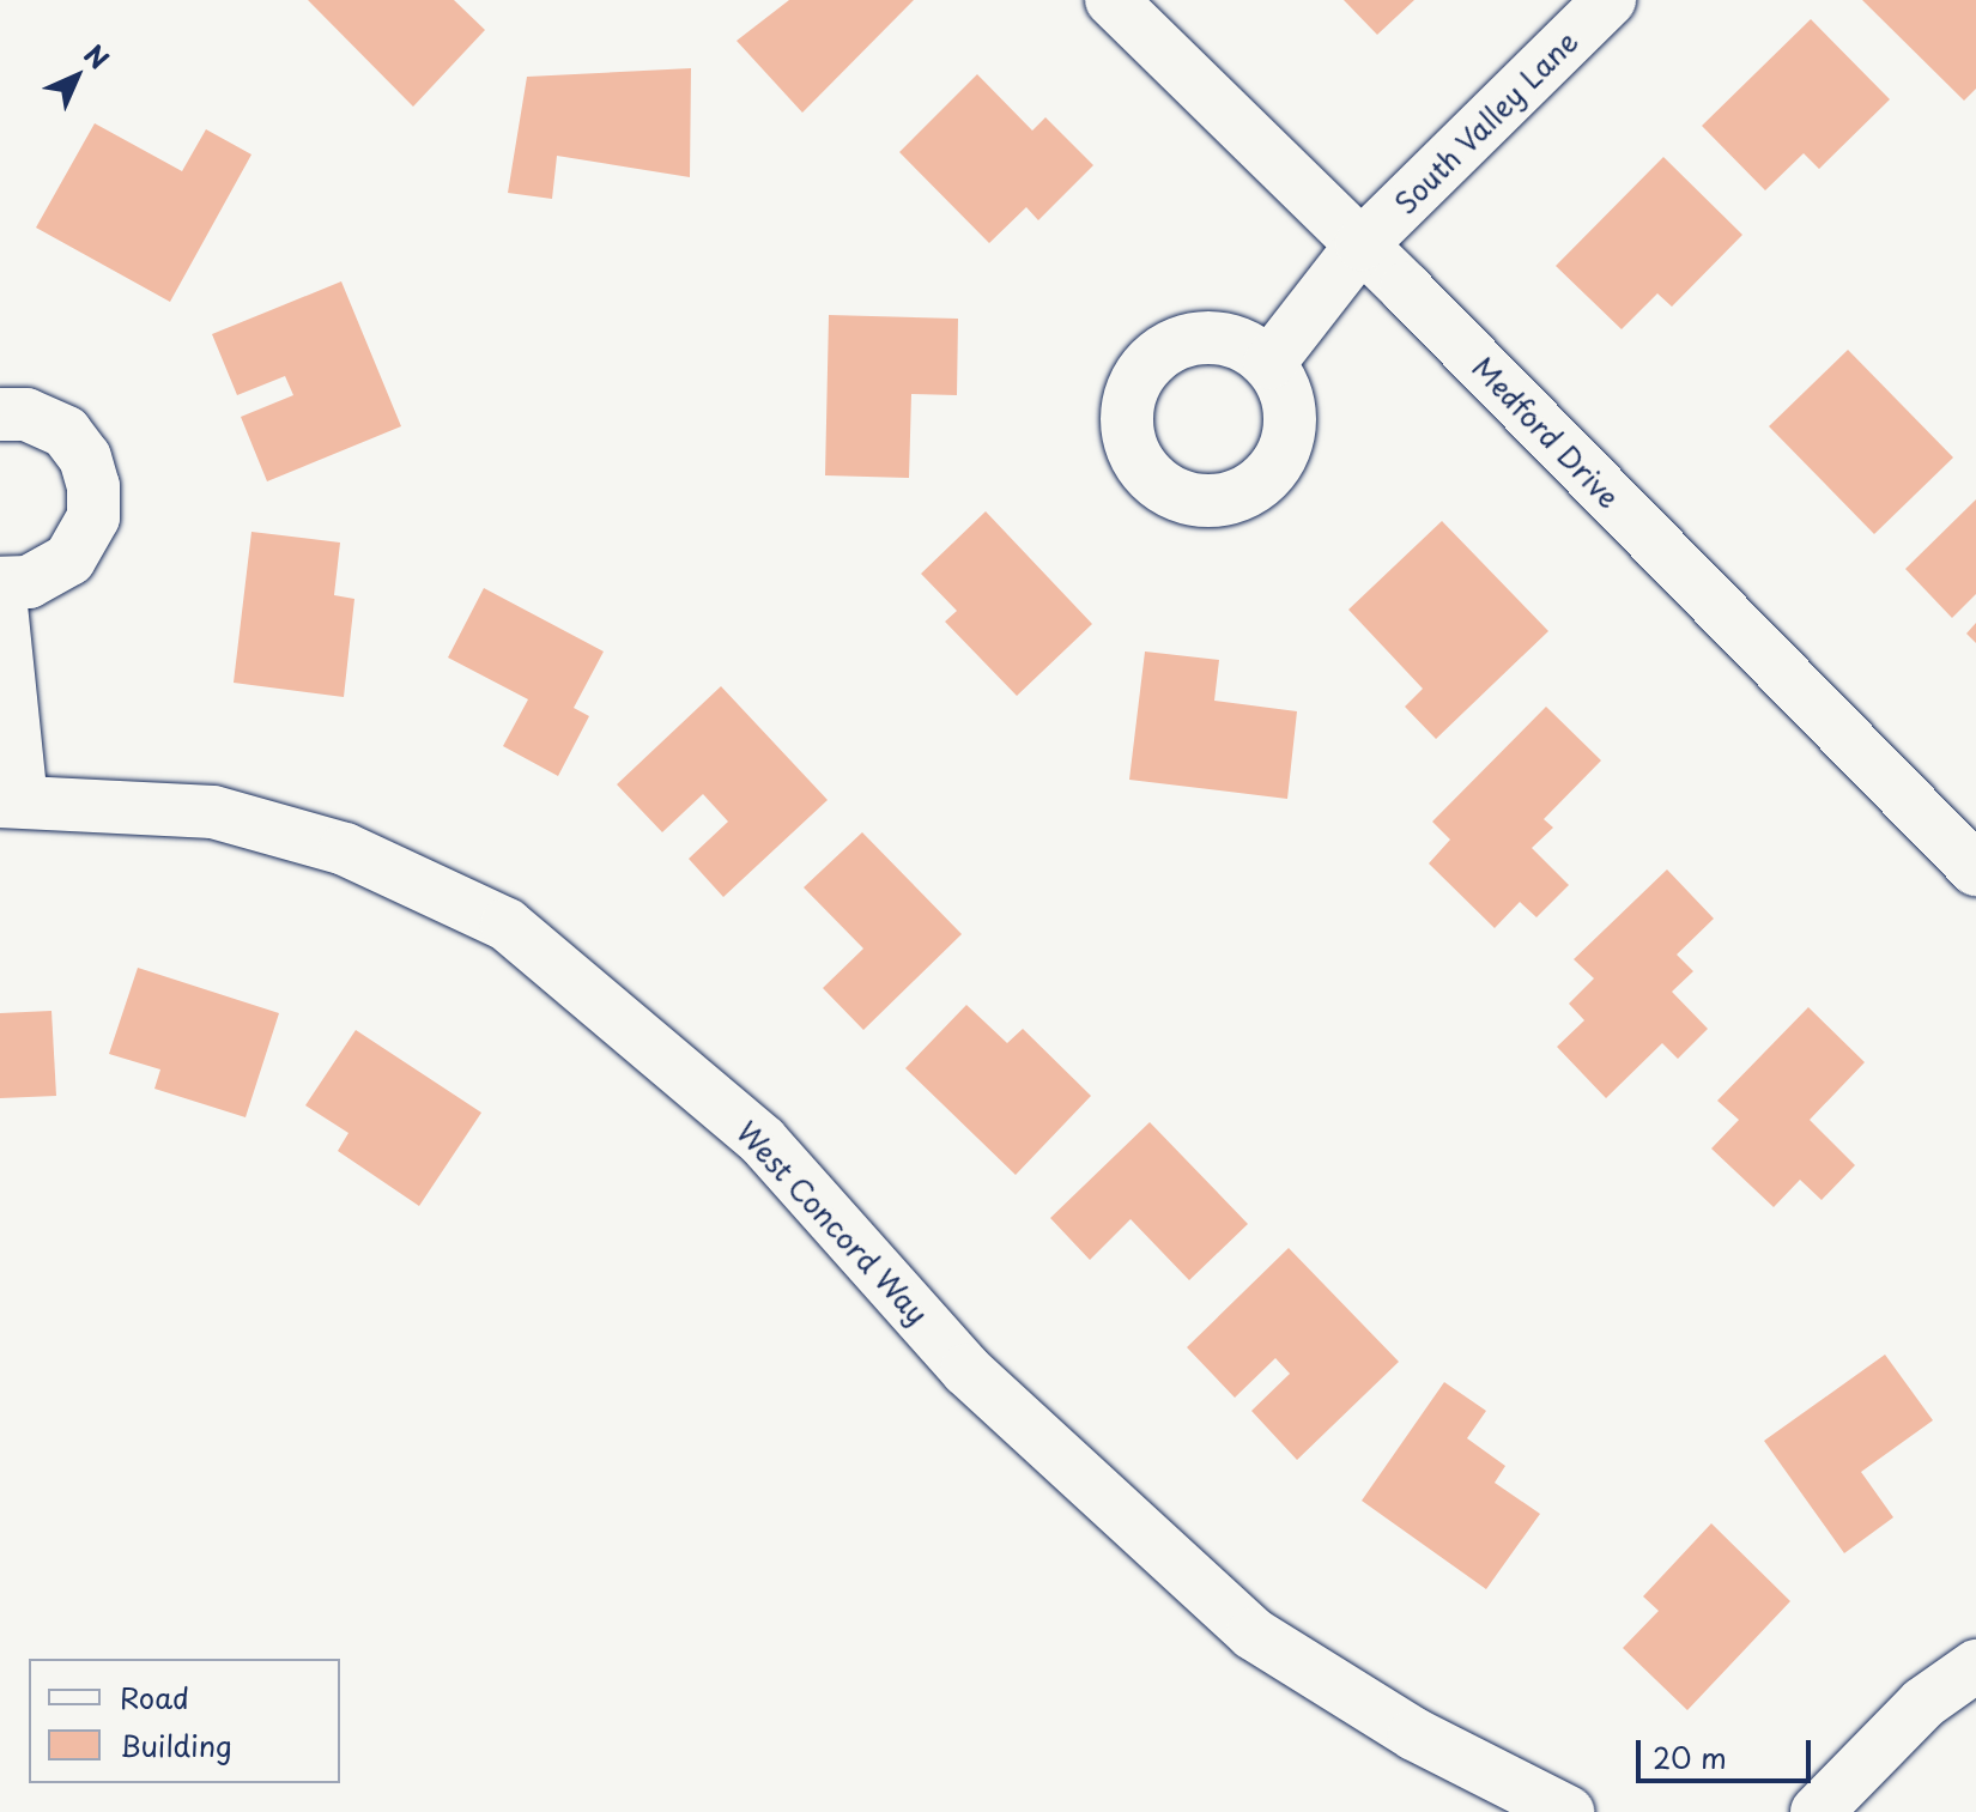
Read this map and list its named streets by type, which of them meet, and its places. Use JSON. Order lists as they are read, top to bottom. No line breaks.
{"streets":{"street":["South Valley Lane","Medford Drive","West Concord Way"]},"crossings":[["South Valley Lane","Medford Drive"]],"legend":["Road","Building"],"scale_bar":"20 m","north":"top right"}
